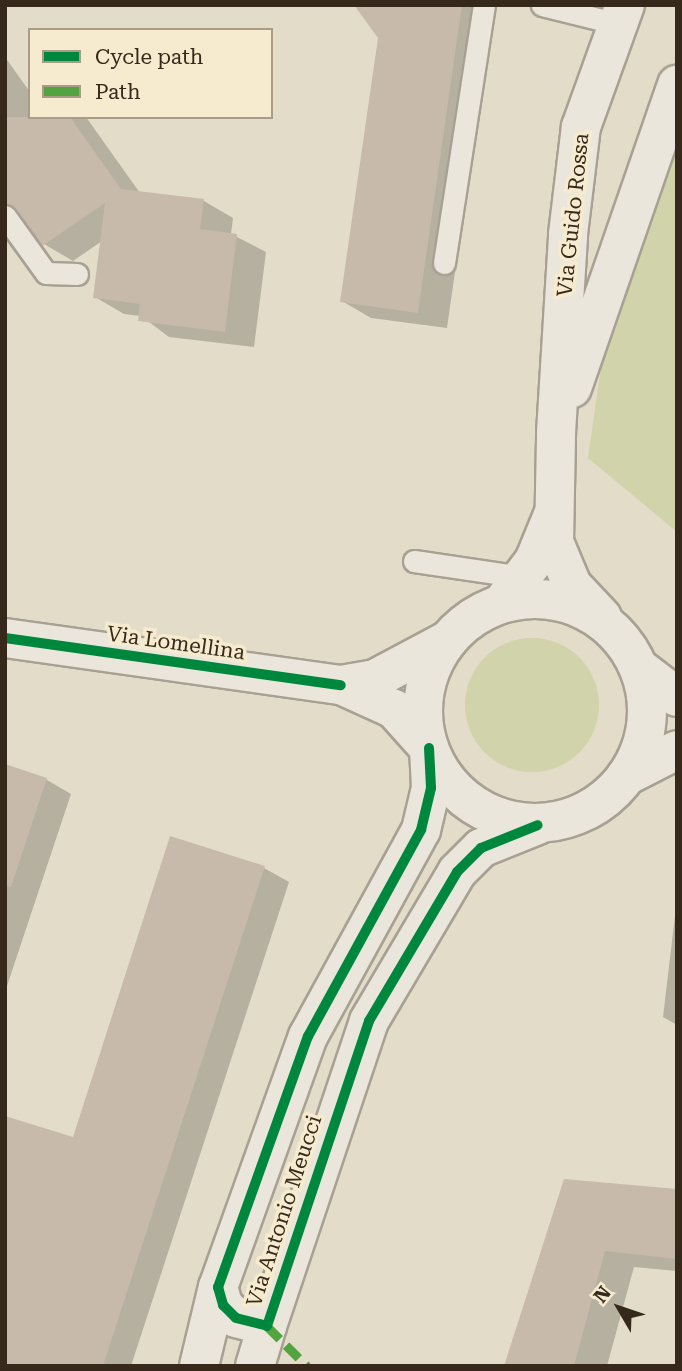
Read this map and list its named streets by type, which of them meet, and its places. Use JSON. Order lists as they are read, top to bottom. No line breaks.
{"streets":{"street":["Via Guido Rossa","Via Lomellina","Via Antonio Meucci"]},"crossings":[["Via Guido Rossa","Via Lomellina"],["Via Guido Rossa","Via Antonio Meucci"],["Via Lomellina","Via Antonio Meucci"]],"legend":["Cycle path","Path"],"north":"top left"}
